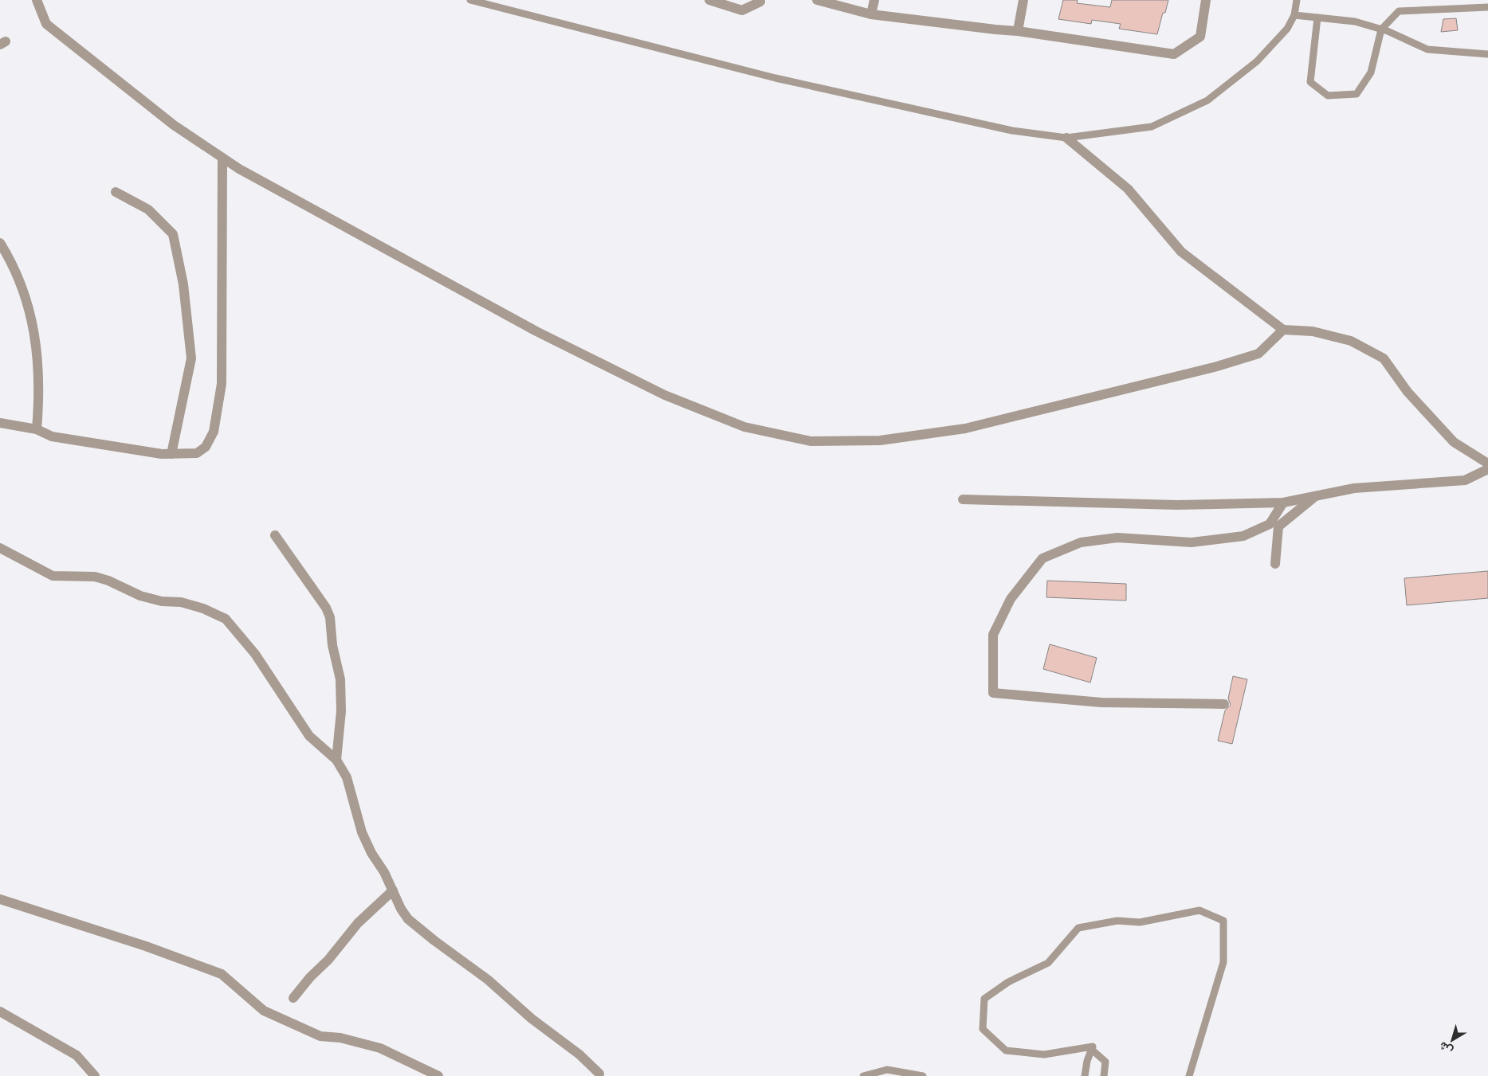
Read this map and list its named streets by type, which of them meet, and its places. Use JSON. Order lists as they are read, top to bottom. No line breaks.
{"north":"bottom left"}
